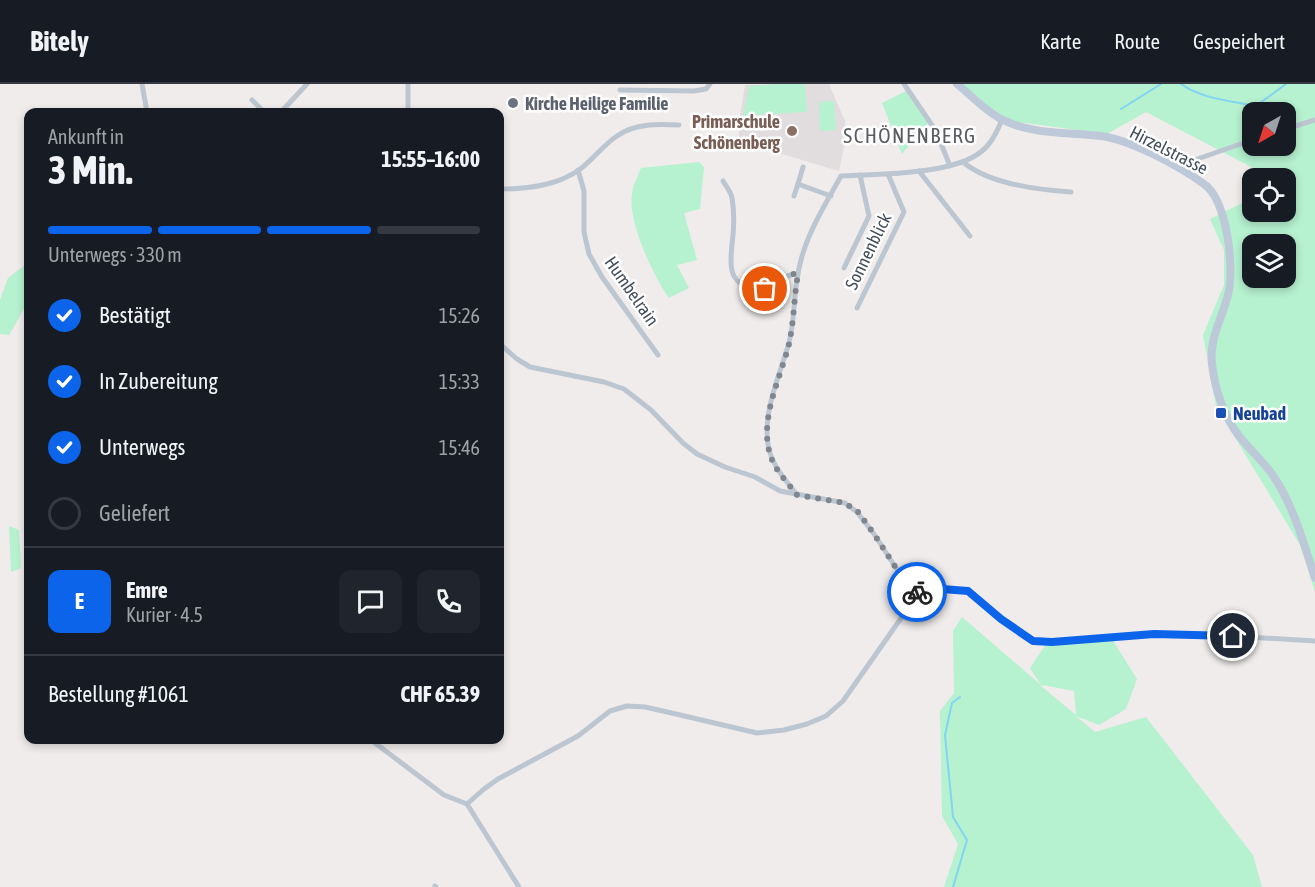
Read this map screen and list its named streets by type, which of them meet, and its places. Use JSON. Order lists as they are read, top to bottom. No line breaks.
{"streets":{"street":["Hirzelstrasse","Sonnenblick","Humbelrain"]},"districts":["SCHÖNENBERG"],"places":{"other":["Kirche Heilige Familie","Primarschule Schönenberg"],"transit":["Neubad"]},"north":"bottom left","page":{"header":"Bitely","nav":["Karte","Route","Gespeichert"],"heading":["3 Min.","Ankunft in","15:55–16:00"],"panel":["Emre","Kurier · 4.5","Bestellung #1061","CHF 65.39"],"bar":"Unterwegs · 330 m","list":[["Bestätigt","15:26"],["In Zubereitung","15:33"],["Unterwegs","15:46"],"Geliefert"],"round":"E"}}
